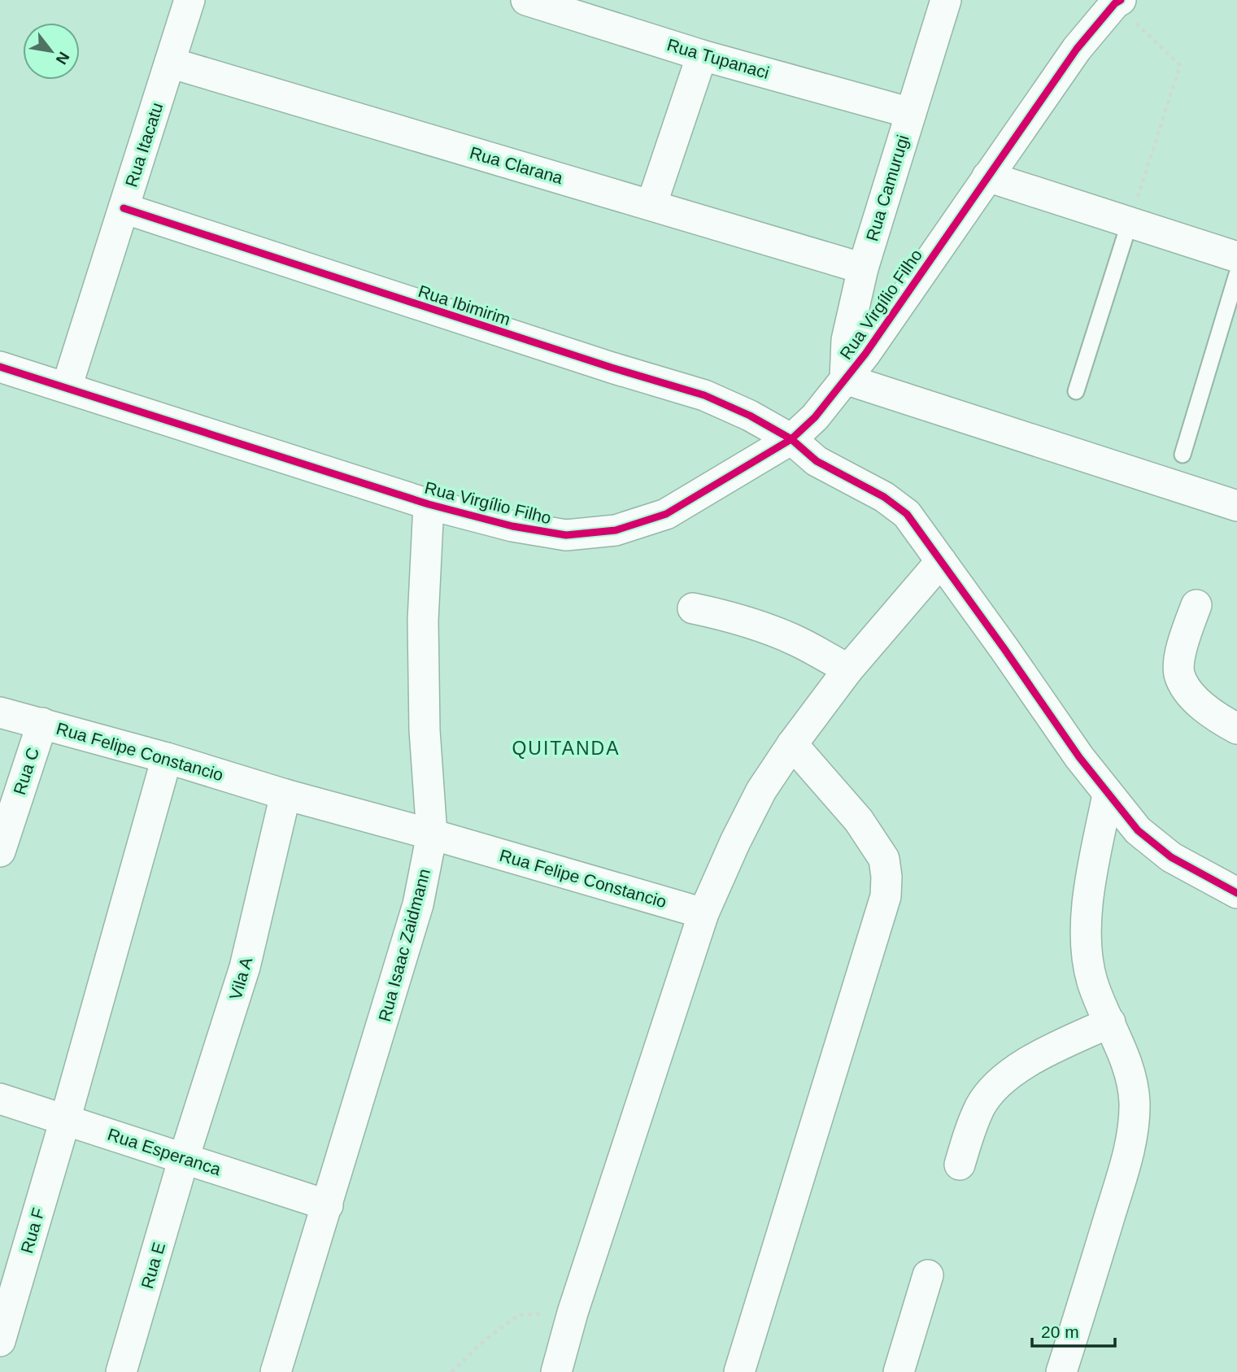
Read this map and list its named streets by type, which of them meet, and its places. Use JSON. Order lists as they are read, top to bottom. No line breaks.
{"streets":{"street":["Rua Tupanaci","Rua Itacatu","Rua Clarana","Rua Camurugi","Rua Virgílio Filho","Rua Ibimirim","Rua Felipe Constancio","Rua C","Rua Isaac Zaidmann","Vila A","Rua Esperanca","Rua F","Rua E"]},"crossings":[["Rua Tupanaci","Rua Camurugi"],["Rua Itacatu","Rua Clarana"],["Rua Itacatu","Rua Virgílio Filho"],["Rua Itacatu","Rua Ibimirim"],["Rua Clarana","Rua Camurugi"],["Rua Camurugi","Rua Virgílio Filho"],["Rua Virgílio Filho","Rua Ibimirim"],["Rua Virgílio Filho","Rua Isaac Zaidmann"],["Rua Felipe Constancio","Rua C"],["Rua Felipe Constancio","Rua Isaac Zaidmann"],["Rua Felipe Constancio","Vila A"],["Rua Felipe Constancio","Rua F"],["Rua Isaac Zaidmann","Rua Esperanca"],["Vila A","Rua Esperanca"],["Vila A","Rua E"],["Rua Esperanca","Rua F"],["Rua Esperanca","Rua E"]],"districts":["QUITANDA"],"scale_bar":"20 m","north":"bottom right"}
